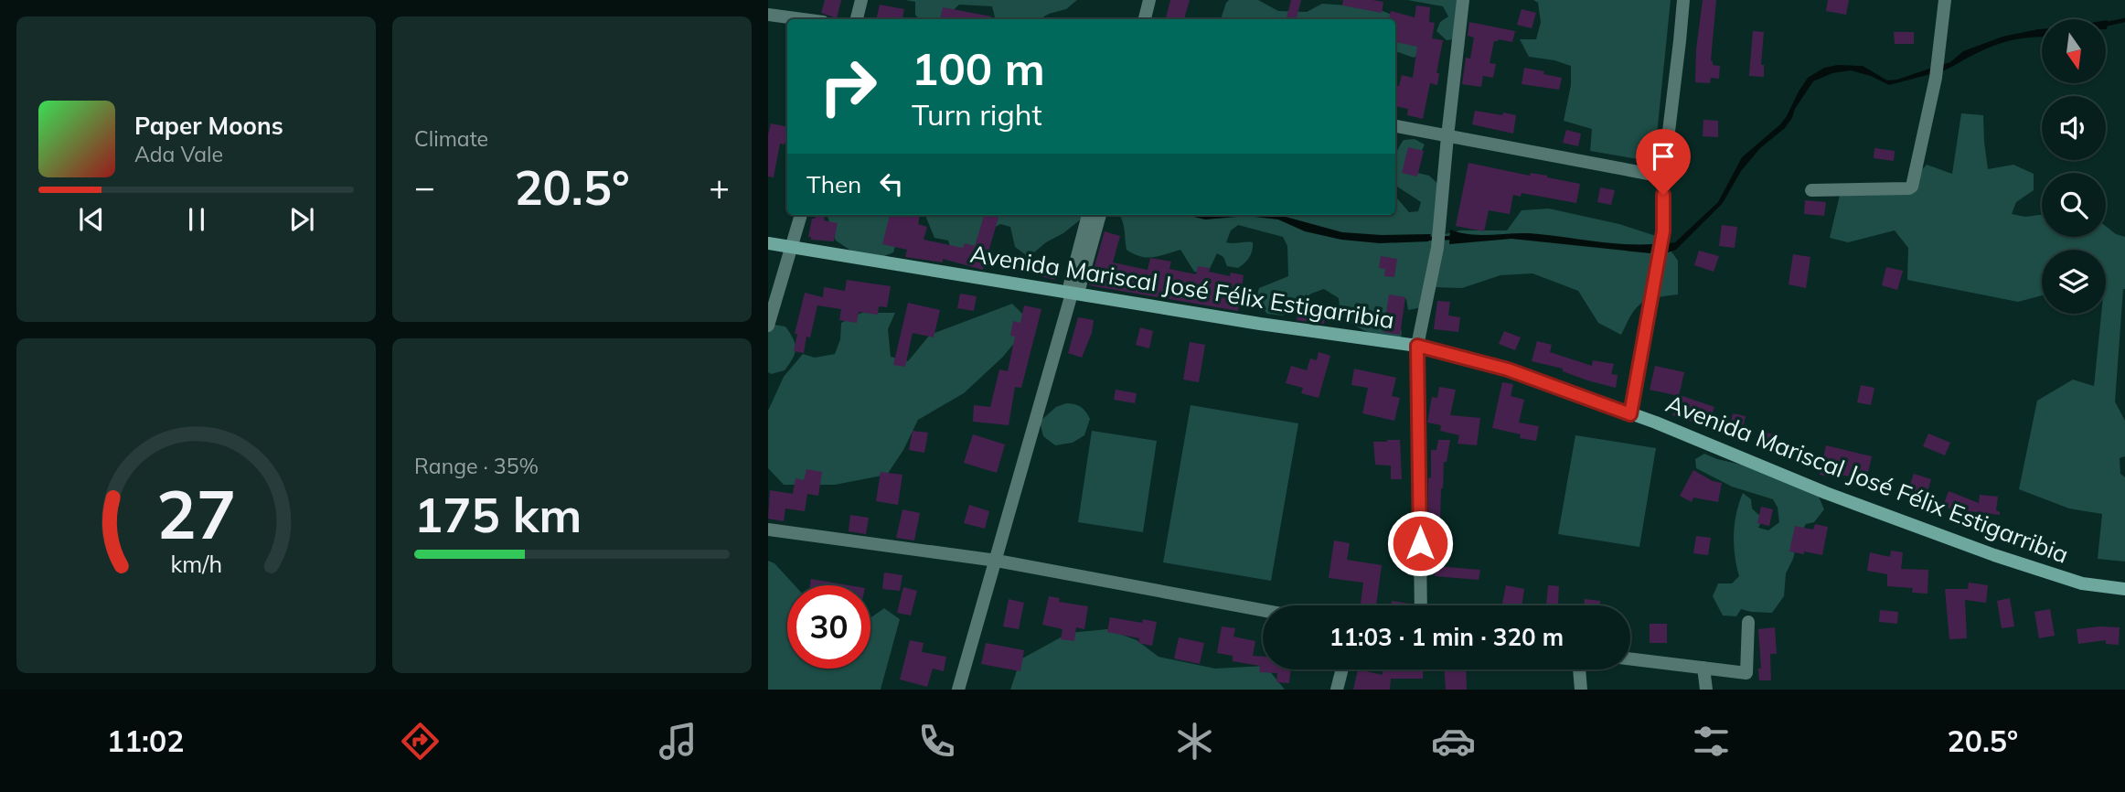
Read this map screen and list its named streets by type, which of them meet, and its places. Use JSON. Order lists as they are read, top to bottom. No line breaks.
{"streets":{"main road":["Avenida Mariscal José Félix Estigarribia"]},"north":"bottom","page":{"tile":["Climate",["Range · 35%","175 km"]],"turn":["100 m","Turn right"],"song":["Paper Moons","Ada Vale"],"then":"Then","heat":["−","20.5°","+"],"limit":"30","trip":"11:03 · 1 min · 320 m","tabs":["11:02","20.5°"],"gauge":["27","km/h"]}}
